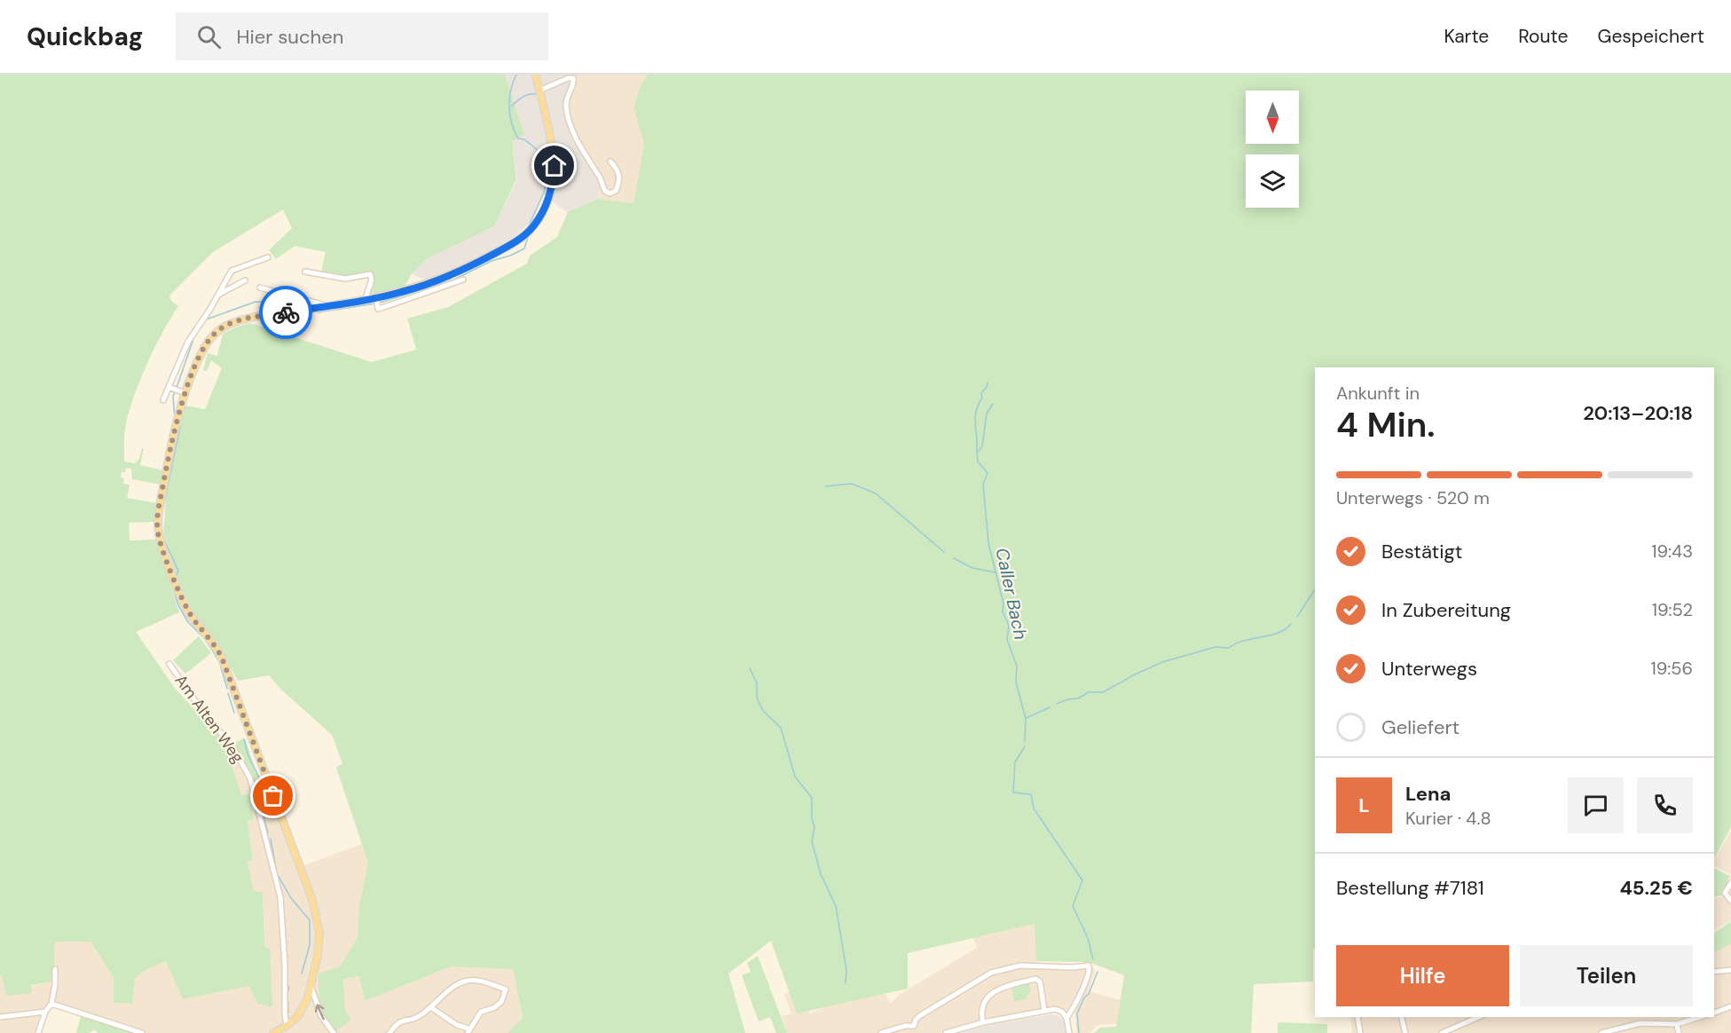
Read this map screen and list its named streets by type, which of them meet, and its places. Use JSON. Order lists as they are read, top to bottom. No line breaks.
{"streets":{"street":["Am Alten Weg"]},"water":["Caller Bach"],"north":"bottom","page":{"header":"Quickbag","search":"Hier suchen","nav":["Karte","Route","Gespeichert"],"heading":["4 Min.","Ankunft in","20:13–20:18"],"panel":["Lena","Kurier · 4.8","Bestellung #7181","45.25 €"],"bar":"Unterwegs · 520 m","list":[["Bestätigt","19:43"],["In Zubereitung","19:52"],["Unterwegs","19:56"],"Geliefert"],"round":"L","buttons":["Hilfe","Teilen"]}}
